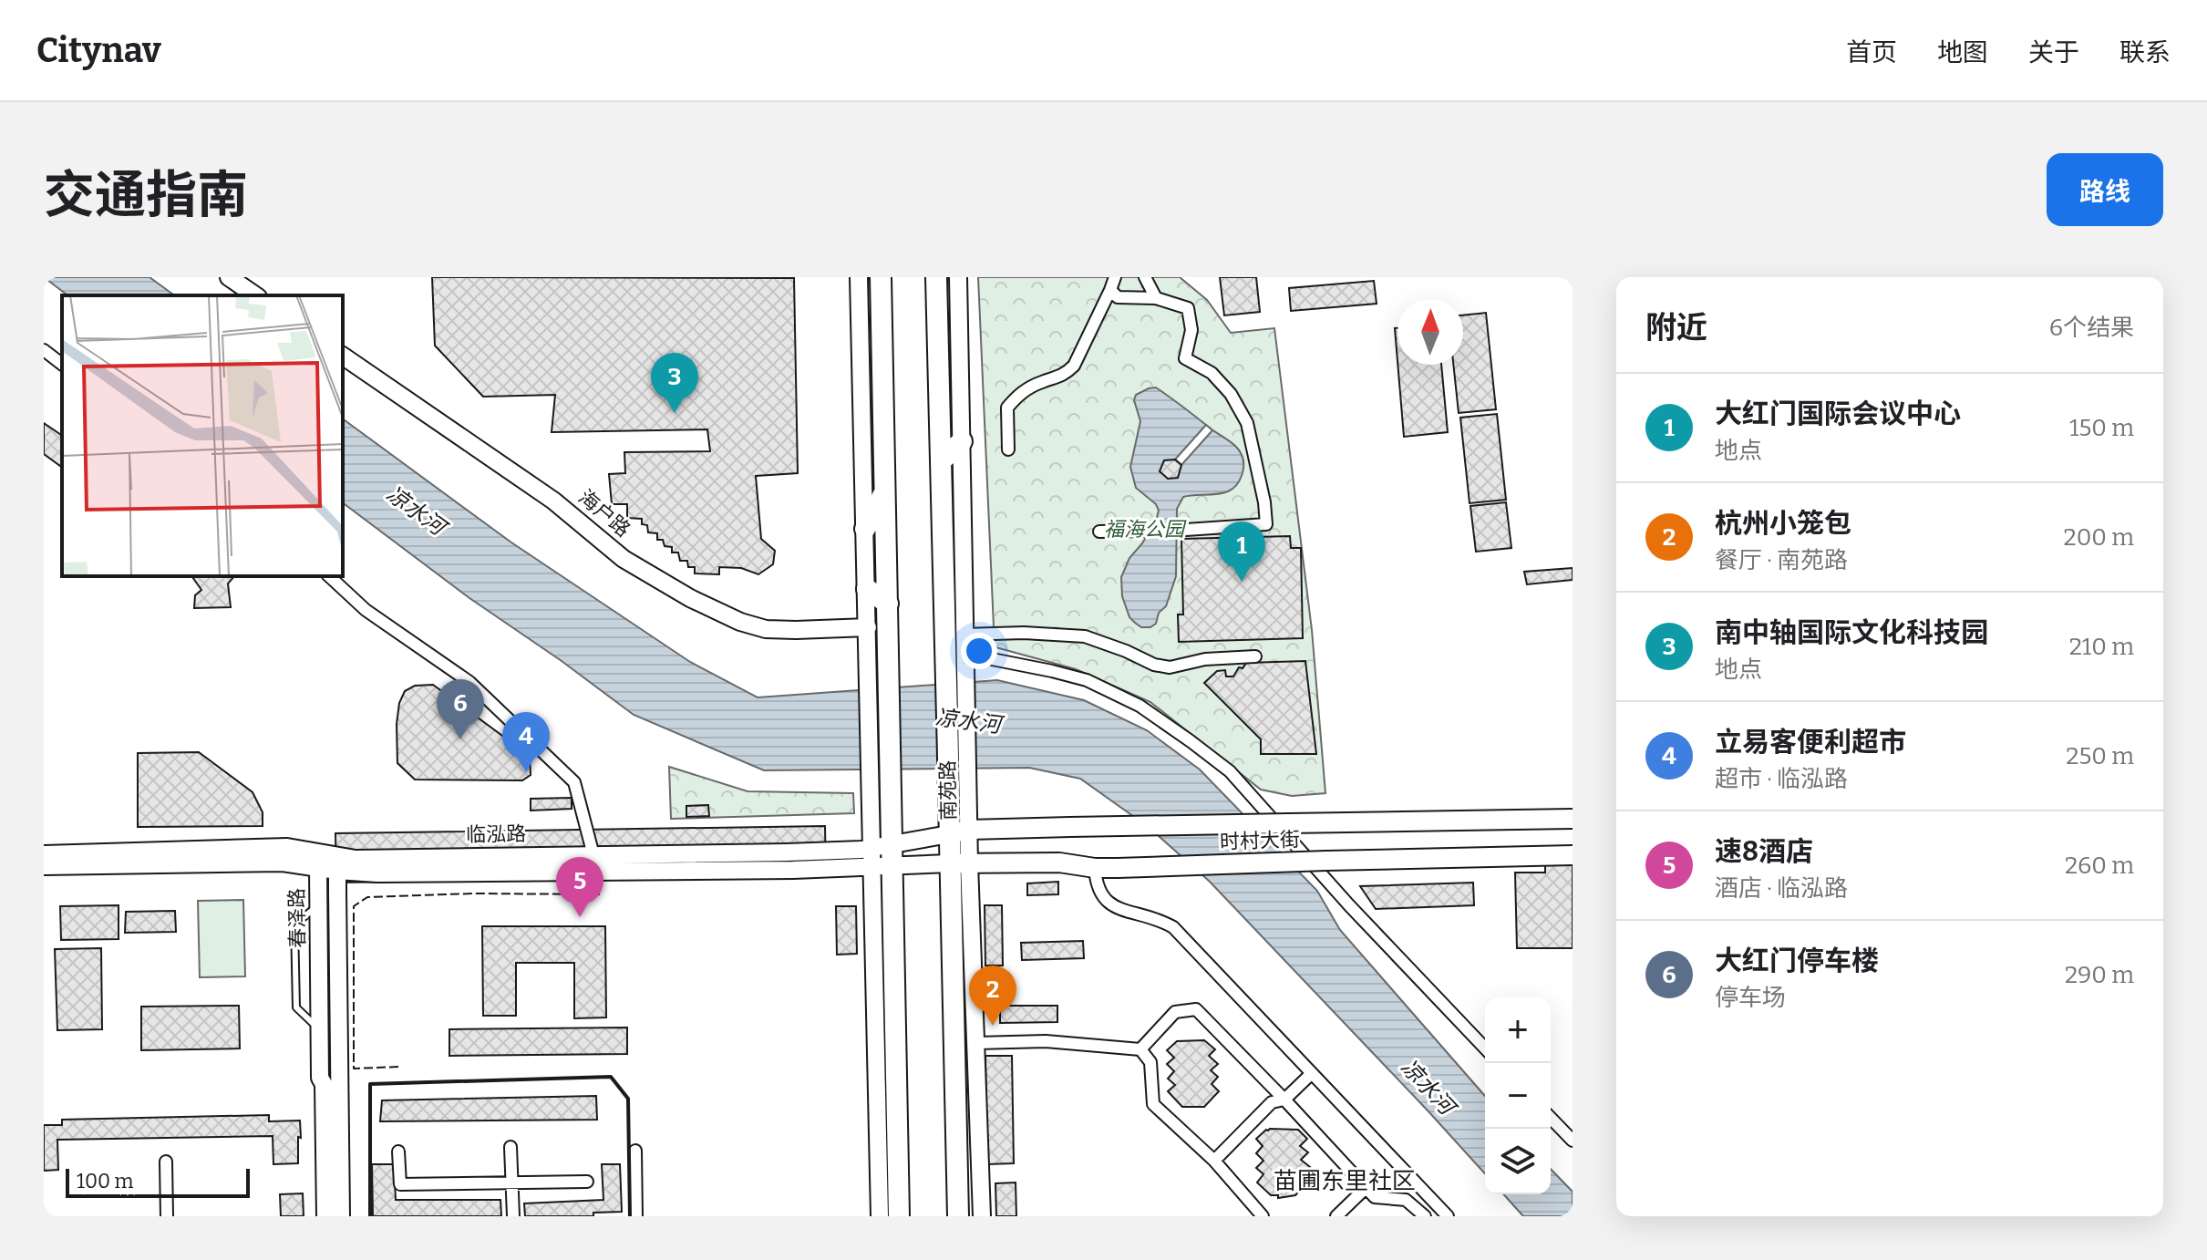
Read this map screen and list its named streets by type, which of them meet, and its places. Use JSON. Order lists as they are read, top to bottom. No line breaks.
{"streets":{"highway":["南苑路"],"main road":["时村大街"],"street":["海户路","临泓路","春泽路"]},"crossings":[["南苑路","临泓路"],["南苑路","时村大街"],["临泓路","时村大街"],["临泓路","春泽路"]],"districts":["苗圃东里社区"],"water":["凉水河"],"parks":["福海公园"],"scale_bar":"100 m","north":"top","page":{"header":"Citynav","nav":["首页","地图","关于","联系"],"title":"交通指南","buttons":"路线","heading":["附近","6个结果"],"pins":["3","1","6","4","5","2"],"list":[{"mark":"1","name":"大红门国际会议中心","note":"地点","value":"150 m"},{"mark":"2","name":"杭州小笼包","note":"餐厅 · 南苑路","value":"200 m"},{"mark":"3","name":"南中轴国际文化科技园","note":"地点","value":"210 m"},{"mark":"4","name":"立易客便利超市","note":"超市 · 临泓路","value":"250 m"},{"mark":"5","name":"速8酒店","note":"酒店 · 临泓路","value":"260 m"},{"mark":"6","name":"大红门停车楼","note":"停车场","value":"290 m"}],"map_buttons":["+","−"],"scale":"100 m"}}
